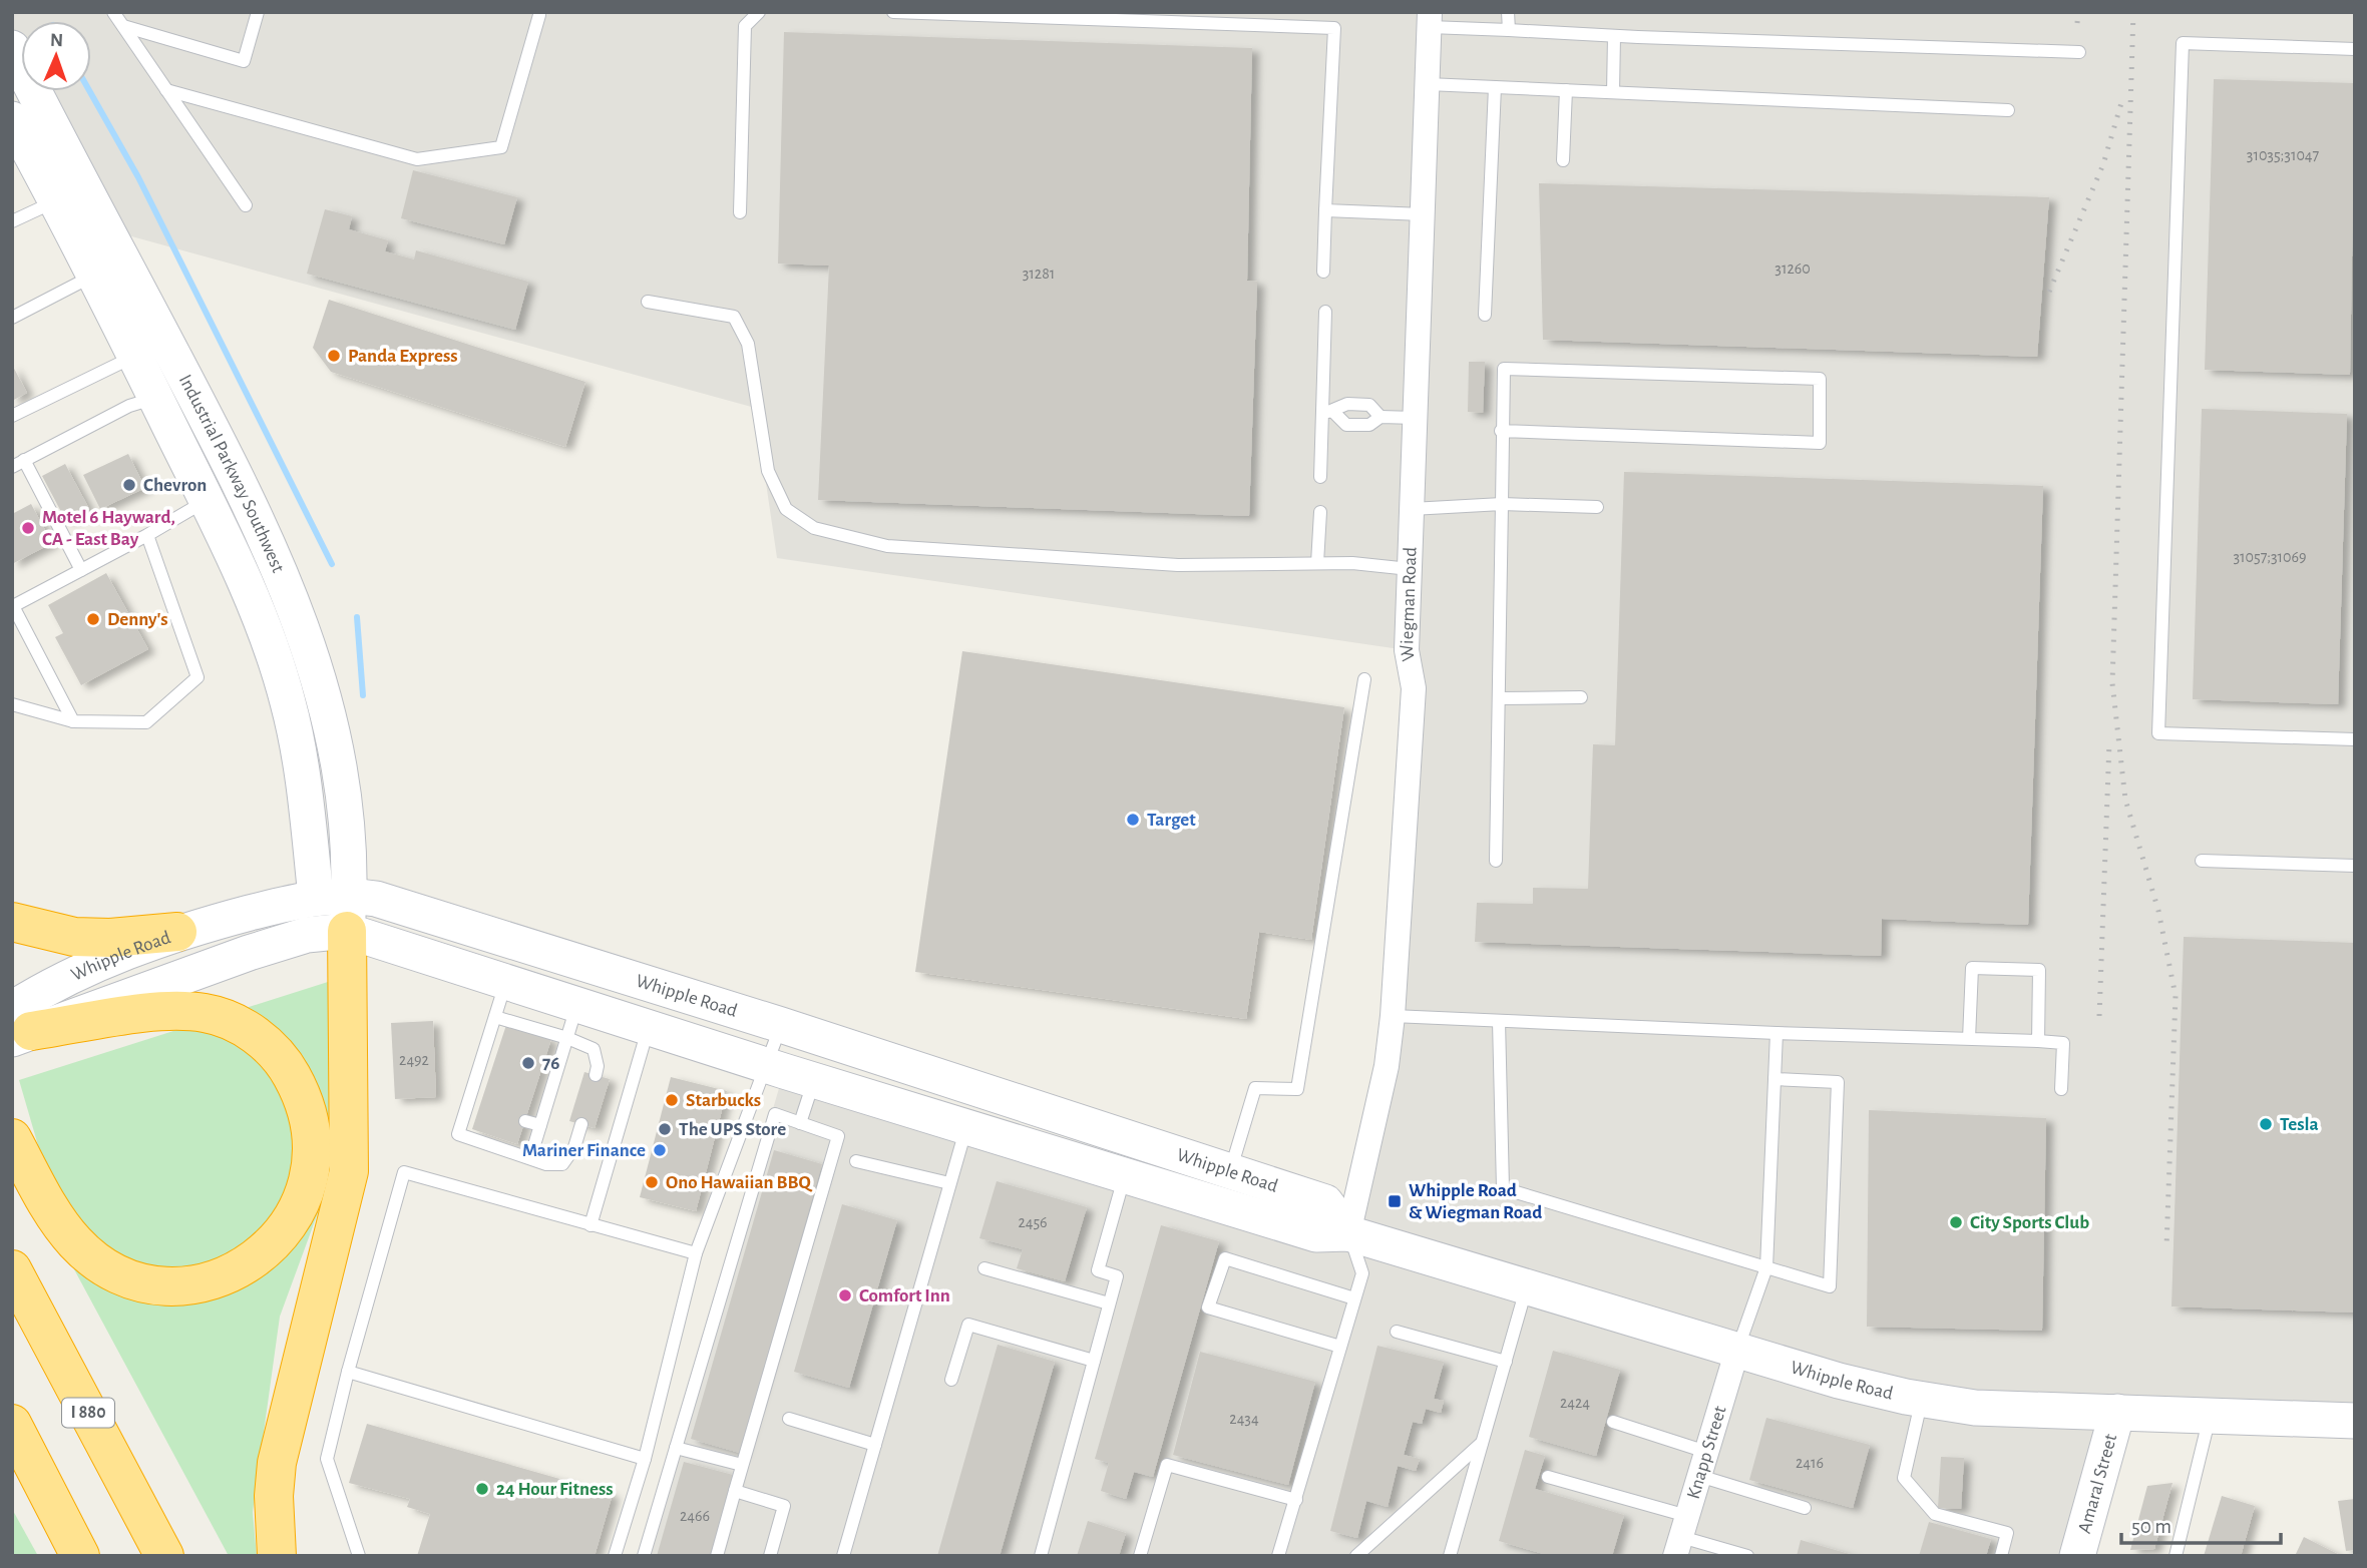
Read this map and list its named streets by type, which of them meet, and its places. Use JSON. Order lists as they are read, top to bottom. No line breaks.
{"streets":{"highway":["I 880"],"main road":["Industrial Parkway Southwest","Whipple Road","Amaral Street"],"street":["Wiegman Road","Knapp Street"]},"crossings":[["Industrial Parkway Southwest","Whipple Road"],["Wiegman Road","Whipple Road"],["Whipple Road","Knapp Street"],["Whipple Road","Amaral Street"]],"places":{"other":["Panda Express","Chevron","Motel 6 Hayward, CA - East Bay","Denny's","Target","76","Starbucks","Tesla","The UPS Store","Mariner Finance","Ono Hawaiian BBQ","City Sports Club","Comfort Inn","24 Hour Fitness"],"transit":["Whipple Road & Wiegman Road"]},"house_numbers":["31035;31047","31260","31281","31057;31069","2492","2456","2424","2434","2416","2466"],"scale_bar":"50 m","north":"top"}
